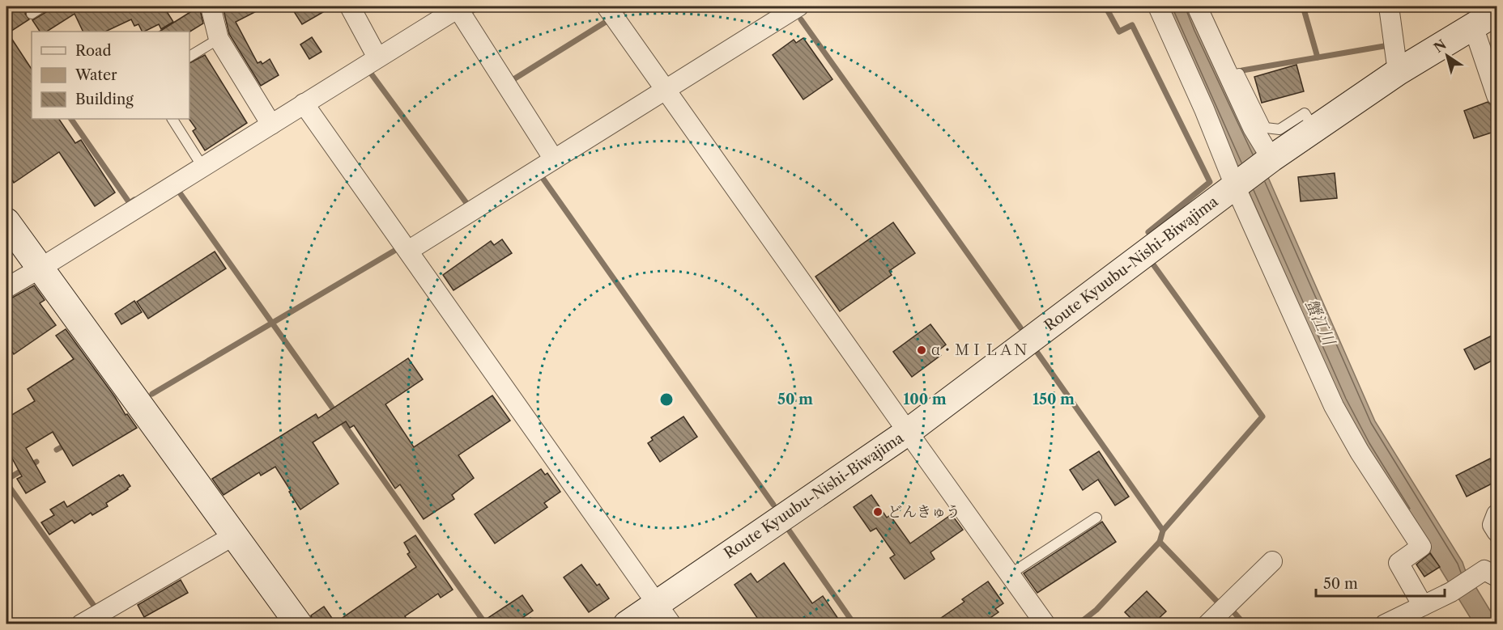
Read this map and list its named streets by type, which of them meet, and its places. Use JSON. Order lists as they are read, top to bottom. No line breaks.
{"streets":{"main road":["Route Kyuubu-Nishi-Biwajima"]},"water":["蟹江川"],"places":["α・ＭＩＬＡＮ","どんきゅう"],"legend":["Road","Water","Building"],"scale_bar":"50 m","north":"top left","rings":["50 m","100 m","150 m"]}
